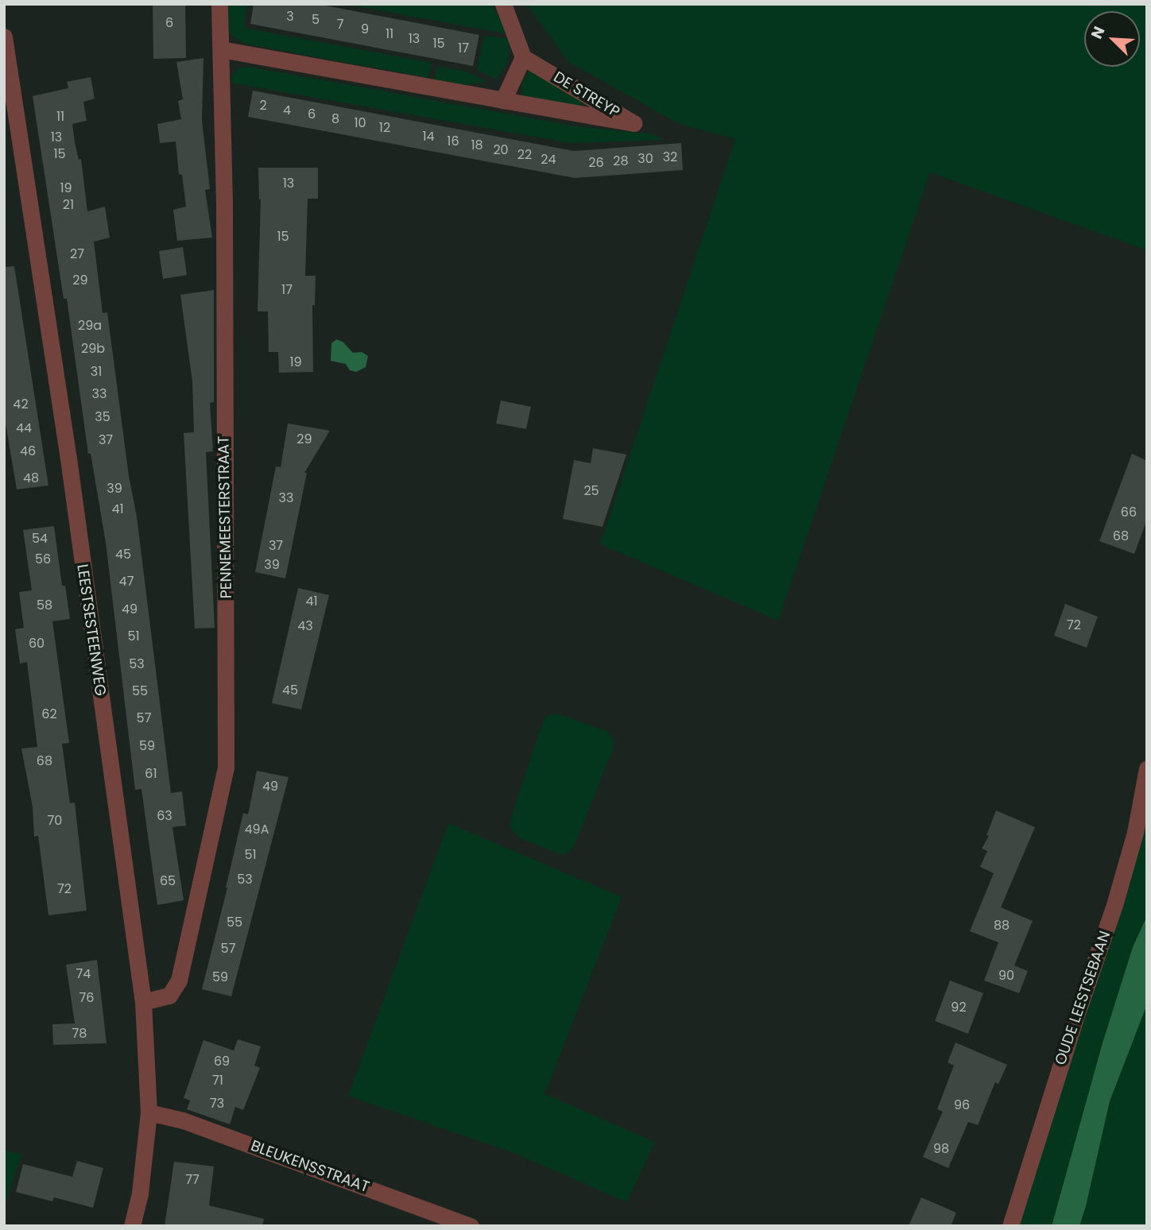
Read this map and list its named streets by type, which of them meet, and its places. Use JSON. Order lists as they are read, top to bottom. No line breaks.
{"streets":{"street":["DE STREYP","PENNEMEESTERSTRAAT","LEESTSESTEENWEG","OUDE LEESTSEBAAN","BLEUKENSSTRAAT"]},"crossings":[["DE STREYP","PENNEMEESTERSTRAAT"],["PENNEMEESTERSTRAAT","LEESTSESTEENWEG"],["LEESTSESTEENWEG","BLEUKENSSTRAAT"]],"house_numbers":["3","5","6","7","9","11","13","15","17","2","4","6","11","8","10","12","14","13","16","18","20","15","22","32","30","24","28","26","13","19","21","15","27","29","17","29a","29b","19","31","33","42","35","44","29","37","46","48","39","25","33","41","66","68","54","37","45","56","39","47","41","58","49","72","43","51","60","53","45","55","62","57","59","68","61","49","63","70","49A","51","53","65","72","55","88","57","74","90","59","76","92","78","69","71","73","96","98","77"],"north":"top left"}
